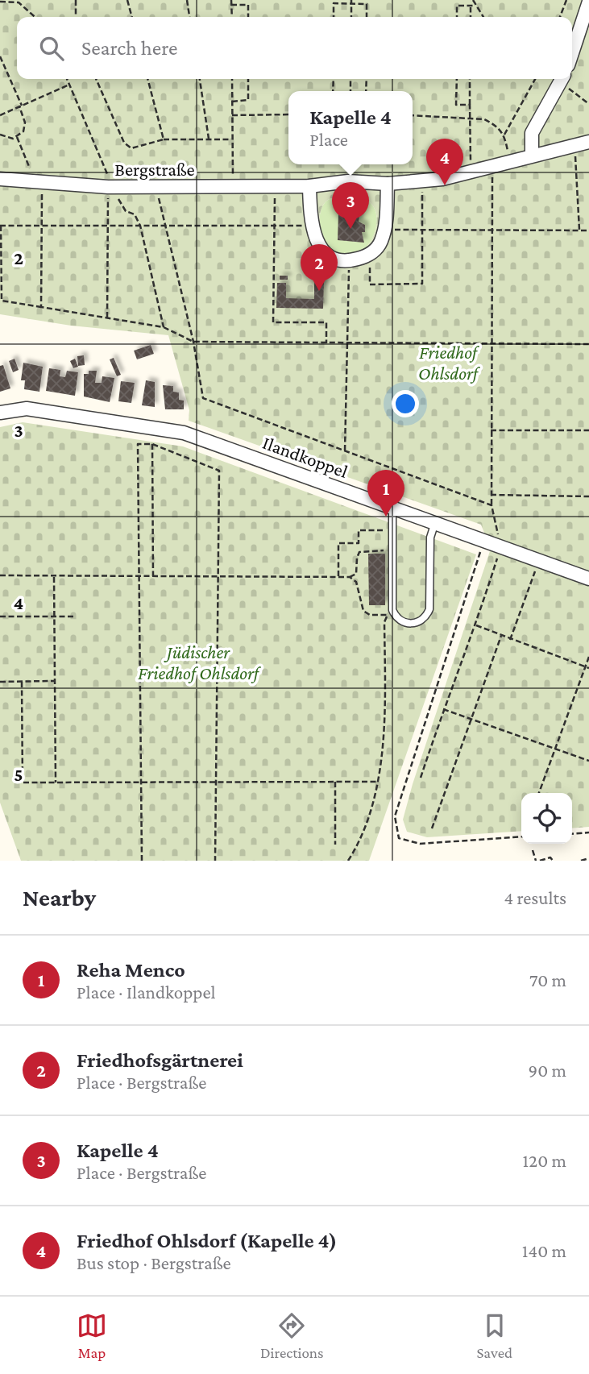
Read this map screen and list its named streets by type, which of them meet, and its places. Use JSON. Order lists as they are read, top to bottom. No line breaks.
{"streets":{"street":["Bergstraße","Ilandkoppel"]},"parks":["Friedhof Ohlsdorf","Jüdischer Friedhof Ohlsdorf"],"page":{"search":"Search here","popup":["Kapelle 4","Place"],"pins":["4","3","2","1"],"heading":["Nearby","4 results"],"list":[{"mark":"1","name":"Reha Menco","note":"Place · Ilandkoppel","value":"70 m"},{"mark":"2","name":"Friedhofsgärtnerei","note":"Place · Bergstraße","value":"90 m"},{"mark":"3","name":"Kapelle 4","note":"Place · Bergstraße","value":"120 m"},{"mark":"4","name":"Friedhof Ohlsdorf (Kapelle 4)","note":"Bus stop · Bergstraße","value":"140 m"}],"nav":["Map","Directions","Saved"]},"grid":{"rows":["2","3","4","5"]}}
